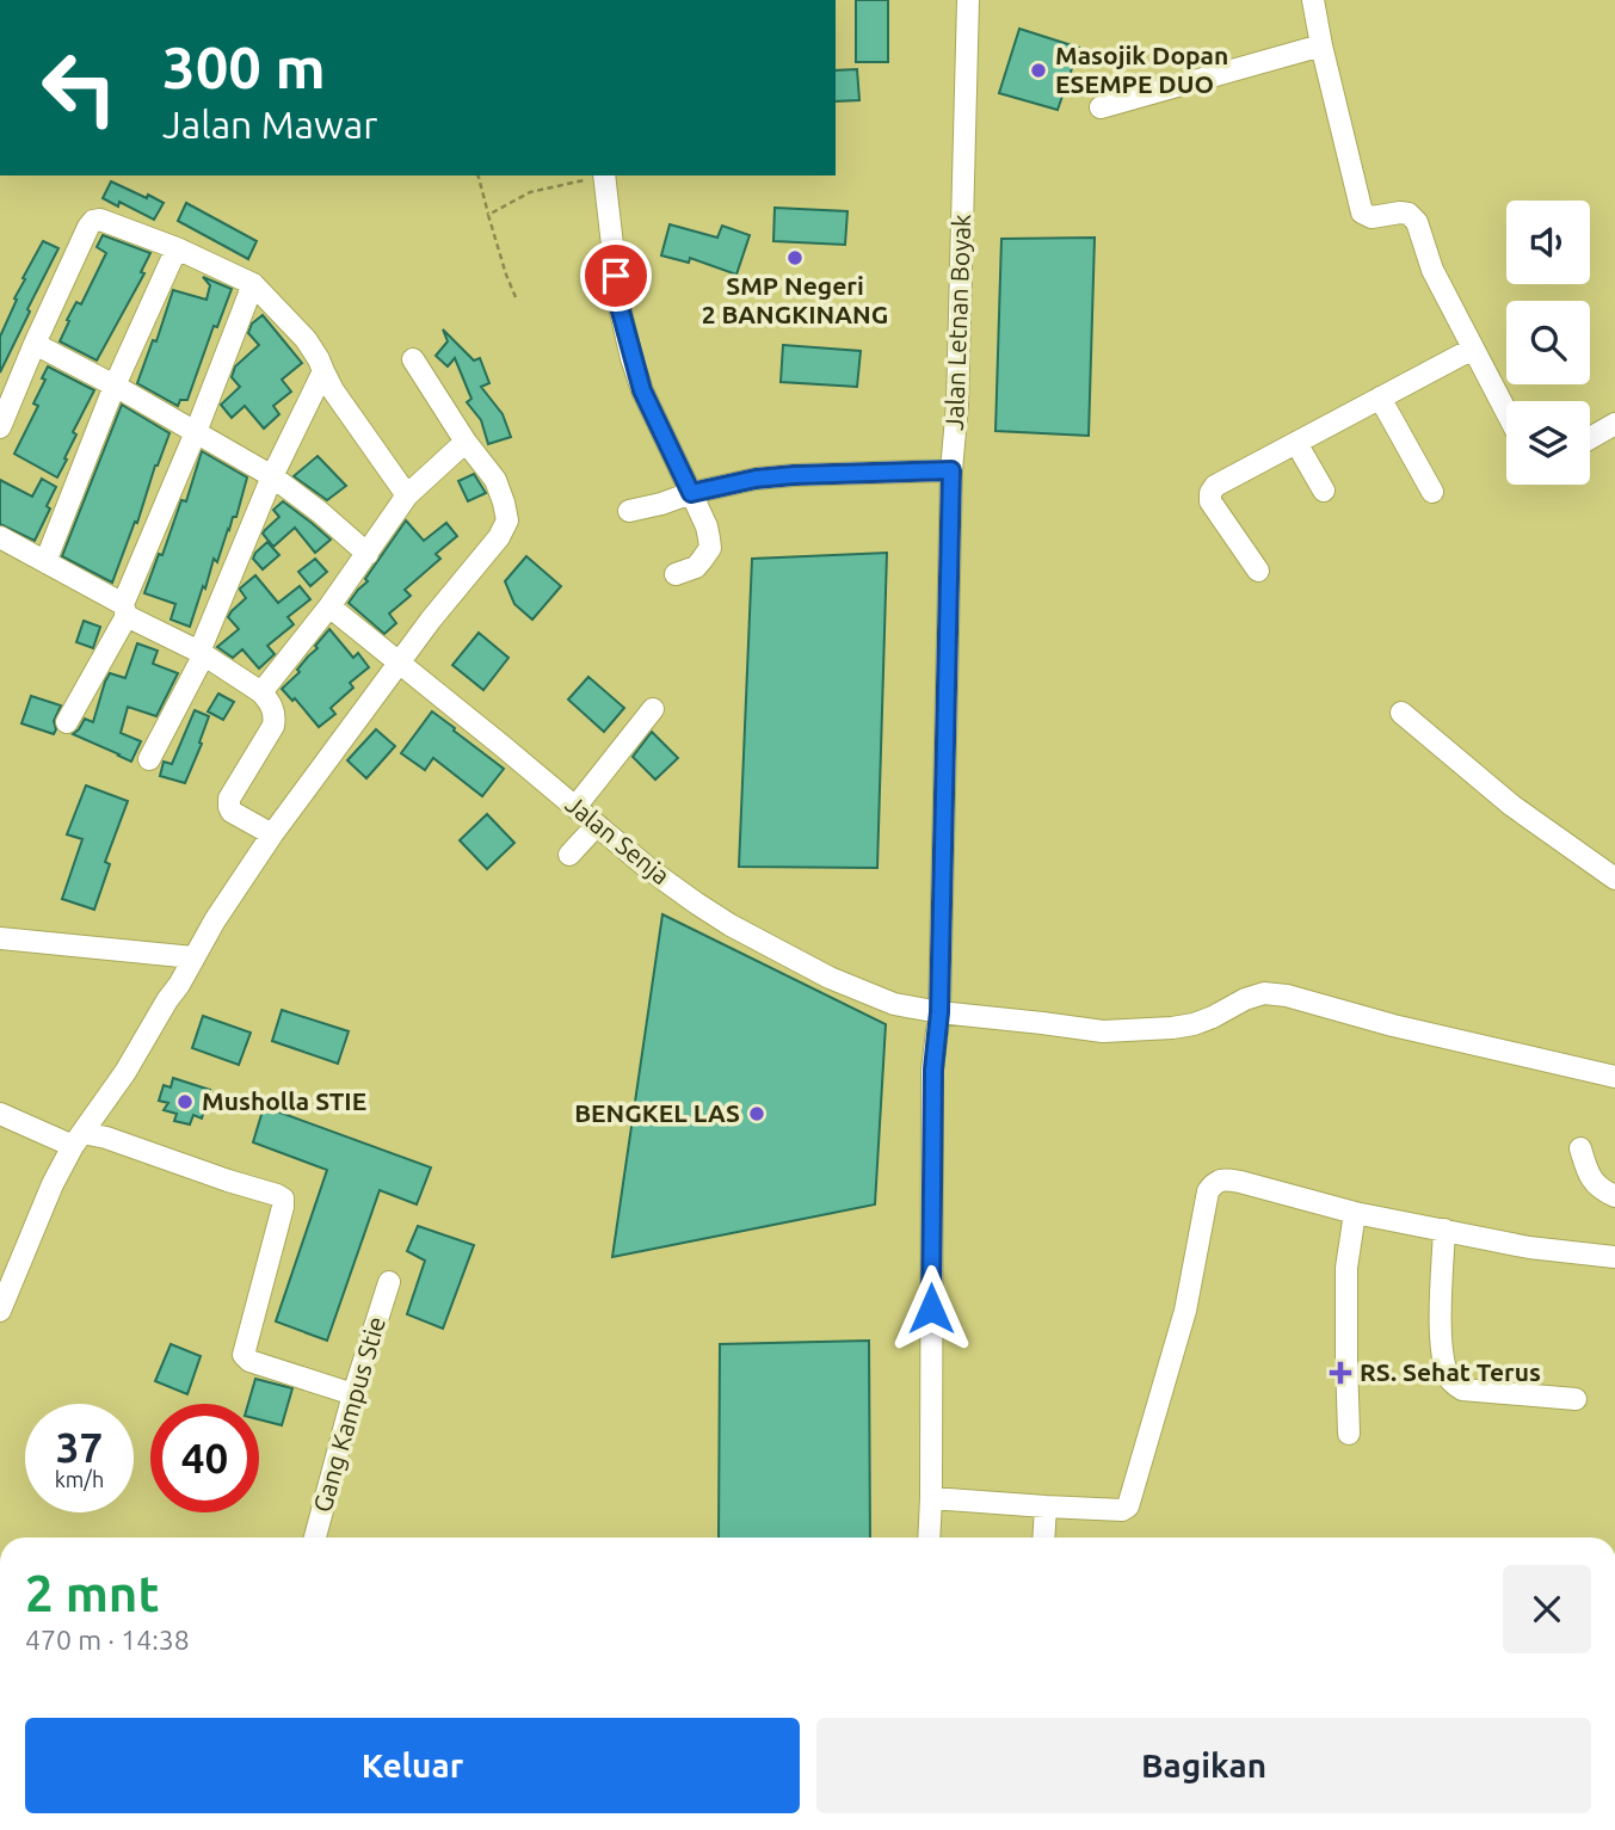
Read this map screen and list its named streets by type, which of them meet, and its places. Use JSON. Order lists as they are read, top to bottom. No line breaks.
{"streets":{"street":["Jalan Letnan Boyak","Jalan Senja","Gang Kampus Stie"]},"crossings":[["Jalan Letnan Boyak","Jalan Senja"]],"places":{"other":["Masojik Dopan ESEMPE DUO","SMP Negeri 2 BANGKINANG","Musholla STIE","BENGKEL LAS"],"health":["RS. Sehat Terus"]},"page":{"turn":["300 m","Jalan Mawar"],"speed":"37 km/h","limit":"40","heading":["2 mnt","470 m · 14:38"],"buttons":["Keluar","Bagikan"]}}
